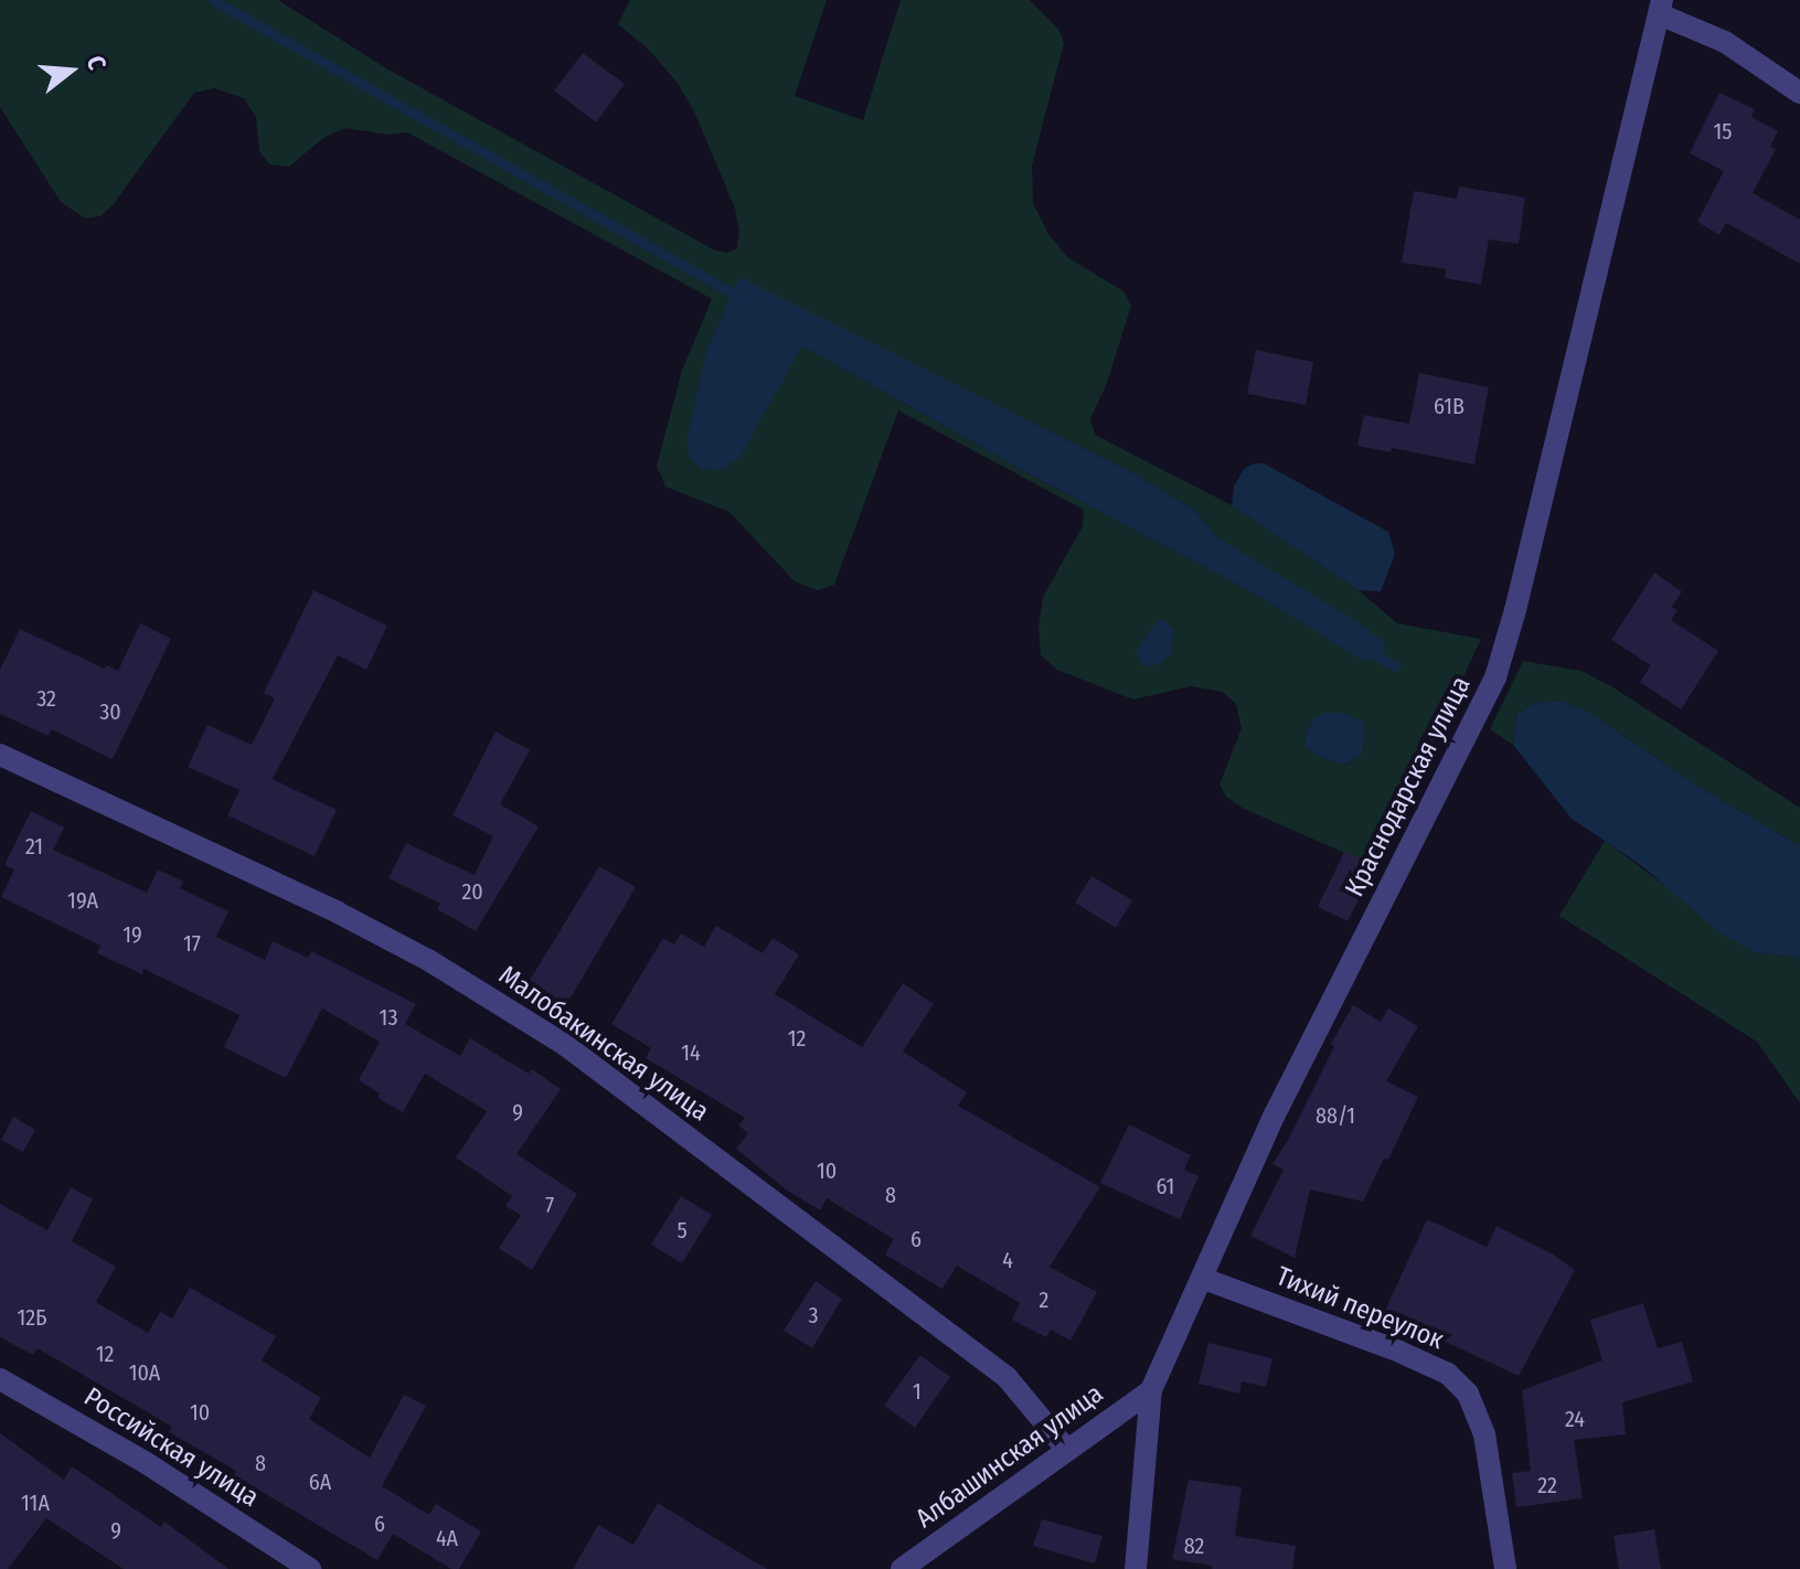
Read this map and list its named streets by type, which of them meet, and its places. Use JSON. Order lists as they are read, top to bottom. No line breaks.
{"streets":{"street":["Краснодарская улица","Малобакинская улица","Тихий переулок","Российская улица","Албашинская улица"]},"crossings":[["Краснодарская улица","Тихий переулок"],["Краснодарская улица","Албашинская улица"],["Малобакинская улица","Албашинская улица"]],"house_numbers":["15","61В","32","30","21","20","19А","19","17","13","12","14","9","88/1","10","61","8","7","5","6","4","2","3","12Б","12","10А","1","10","24","8","6А","22","11А","6","9","4А","82"],"north":"right"}
